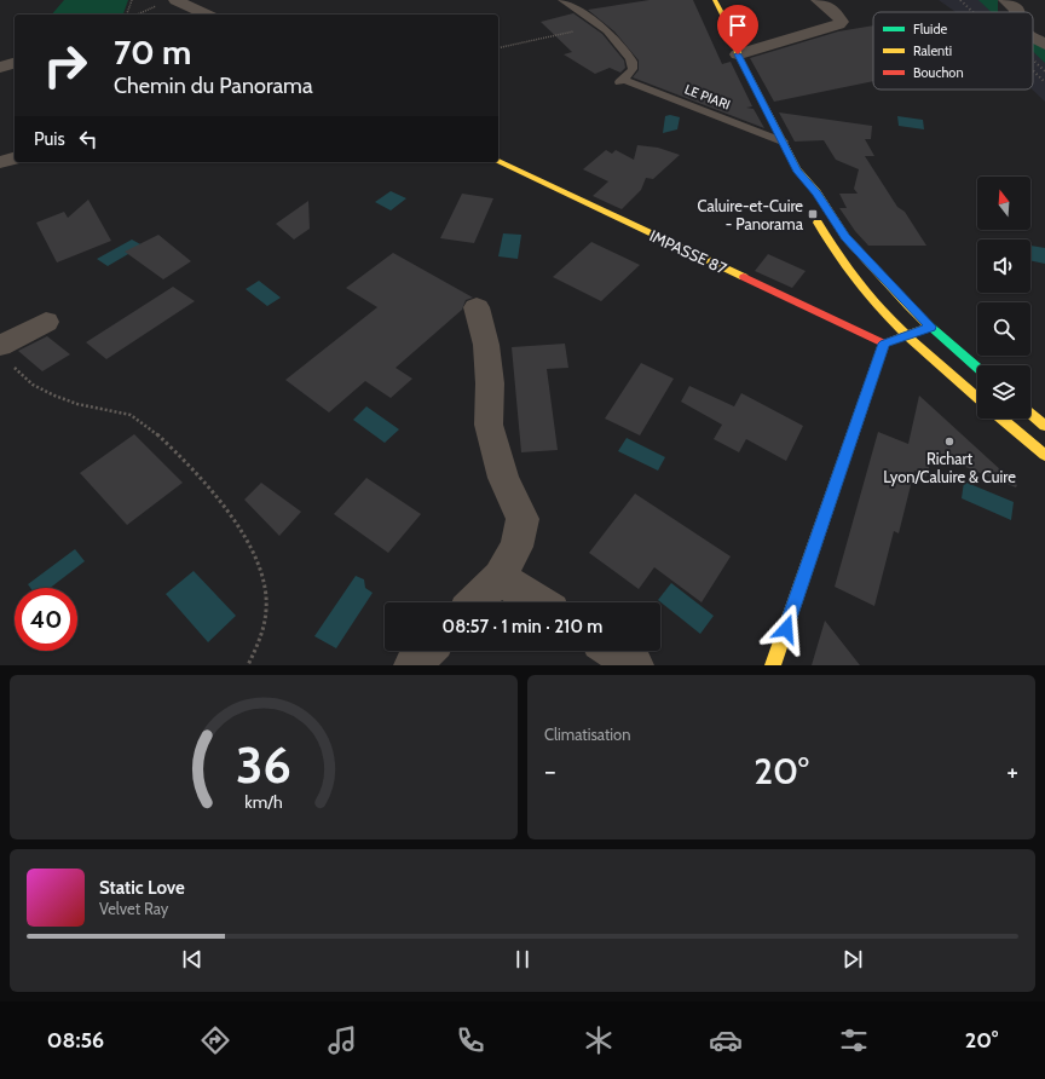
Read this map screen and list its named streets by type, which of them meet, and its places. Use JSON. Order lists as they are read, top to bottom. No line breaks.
{"streets":{"main road":["IMPASSE 87"],"lane":["LE PIARI"]},"places":{"transit":["Caluire-et-Cuire - Panorama"],"other":["Richart Lyon/Caluire & Cuire"]},"legend":["Fluide","Ralenti","Bouchon"],"north":"top","page":{"turn":["70 m","Chemin du Panorama"],"then":"Puis","limit":"40","trip":"08:57 · 1 min · 210 m","tile":"Climatisation","heat":["−","20°","+"],"song":["Static Love","Velvet Ray"],"tabs":["08:56","20°"],"gauge":["36","km/h"]}}
